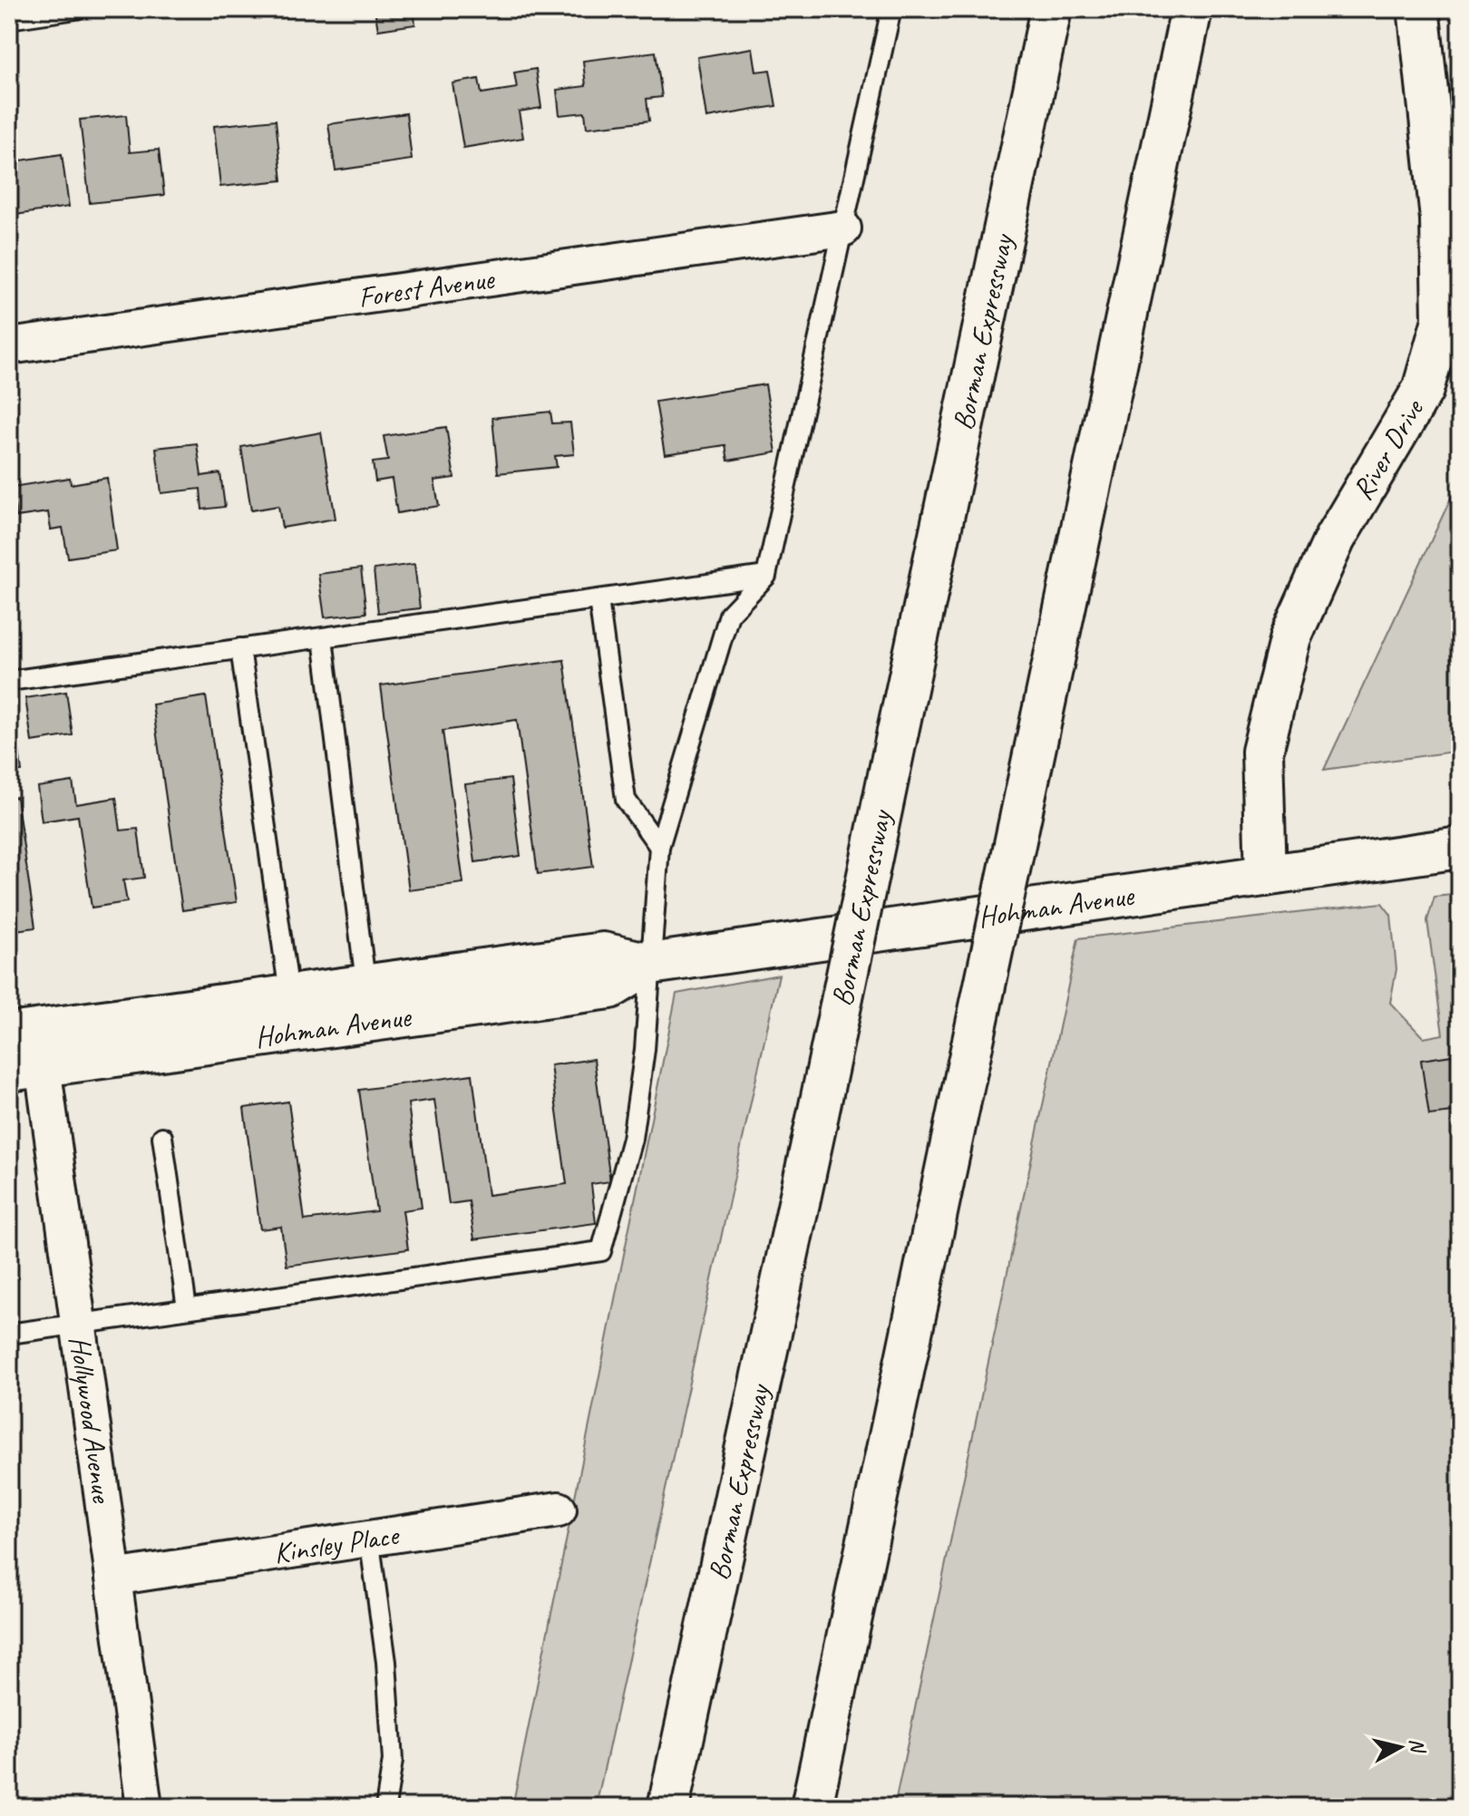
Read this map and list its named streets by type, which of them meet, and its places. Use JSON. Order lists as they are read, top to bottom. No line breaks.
{"streets":{"main road":["Borman Expressway","River Drive","Hohman Avenue"],"street":["Forest Avenue","Hollywood Avenue","Kinsley Place"]},"crossings":[["River Drive","Hohman Avenue"],["Hohman Avenue","Hollywood Avenue"],["Hollywood Avenue","Kinsley Place"]],"north":"right"}
